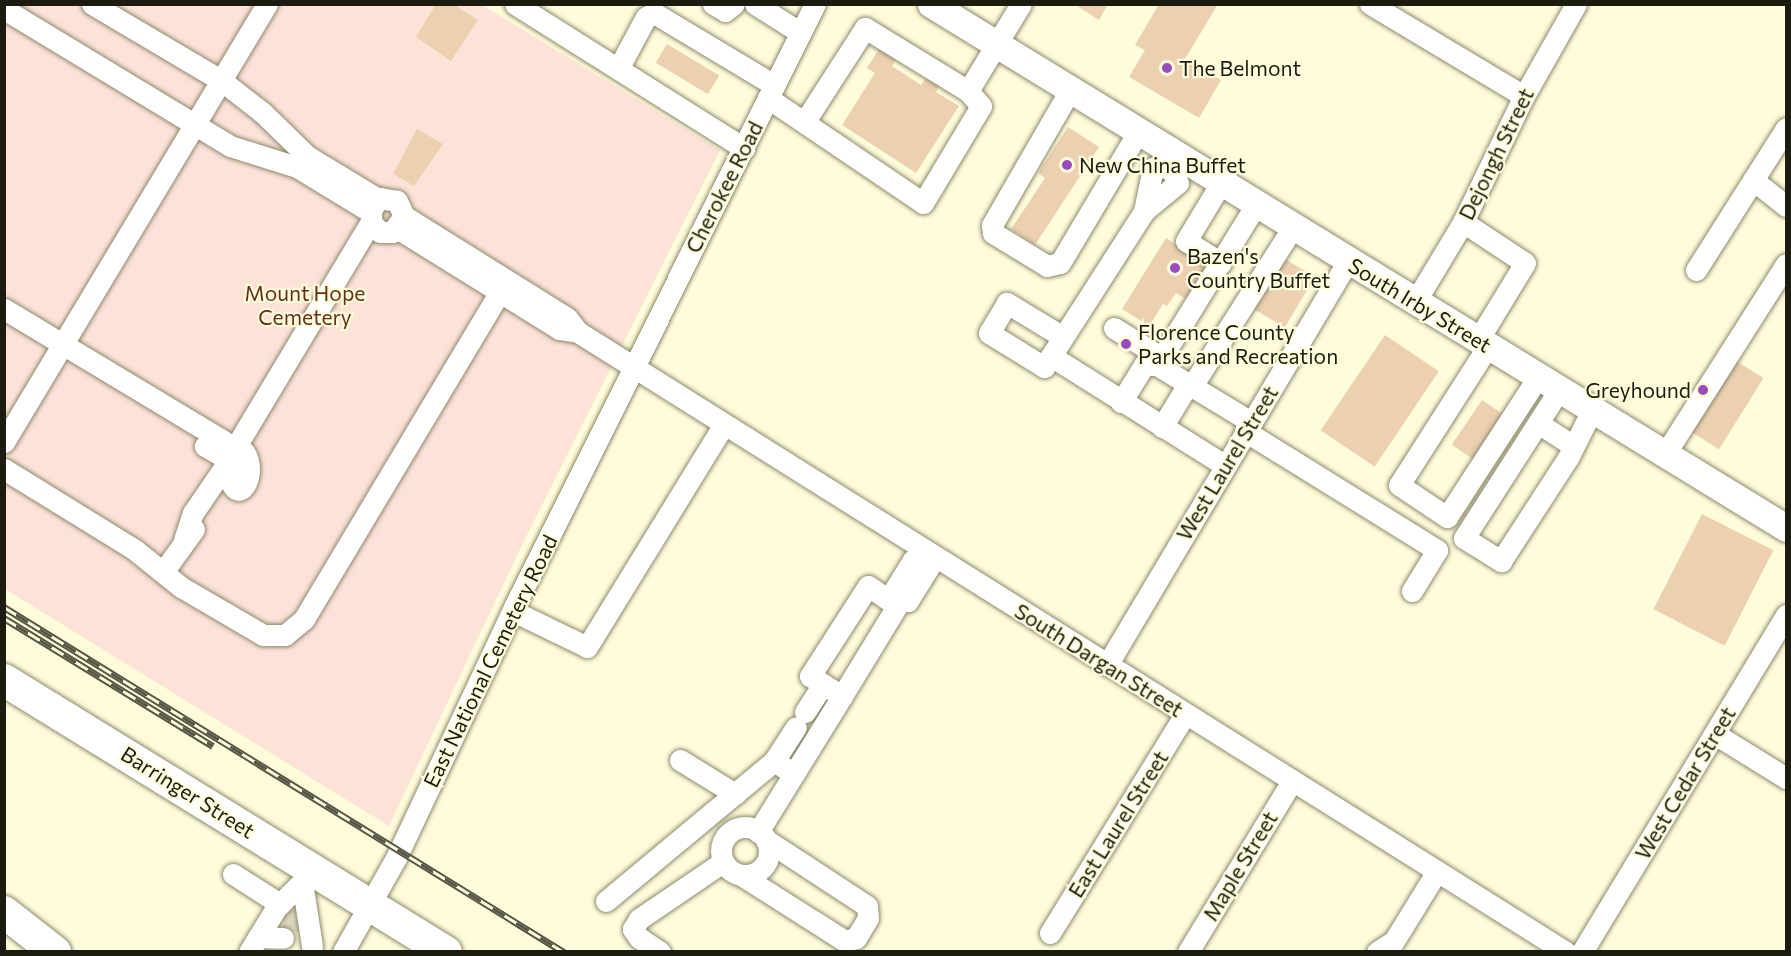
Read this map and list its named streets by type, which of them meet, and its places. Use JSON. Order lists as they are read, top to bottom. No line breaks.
{"streets":{"highway":["Barringer Street"],"main road":["South Irby Street"],"street":["Dejongh Street","Cherokee Road","West Laurel Street","South Dargan Street","East National Cemetery Road","West Cedar Street","East Laurel Street","Maple Street"]},"crossings":[["Dejongh Street","South Irby Street"],["Cherokee Road","South Dargan Street"],["Cherokee Road","East National Cemetery Road"],["South Irby Street","West Laurel Street"],["West Laurel Street","South Dargan Street"],["South Dargan Street","East National Cemetery Road"],["South Dargan Street","East Laurel Street"],["South Dargan Street","Maple Street"],["East National Cemetery Road","Barringer Street"]],"parks":["Mount Hope Cemetery"],"places":["The Belmont","New China Buffet","Bazen's Country Buffet","Florence County Parks and Recreation","Greyhound"]}
